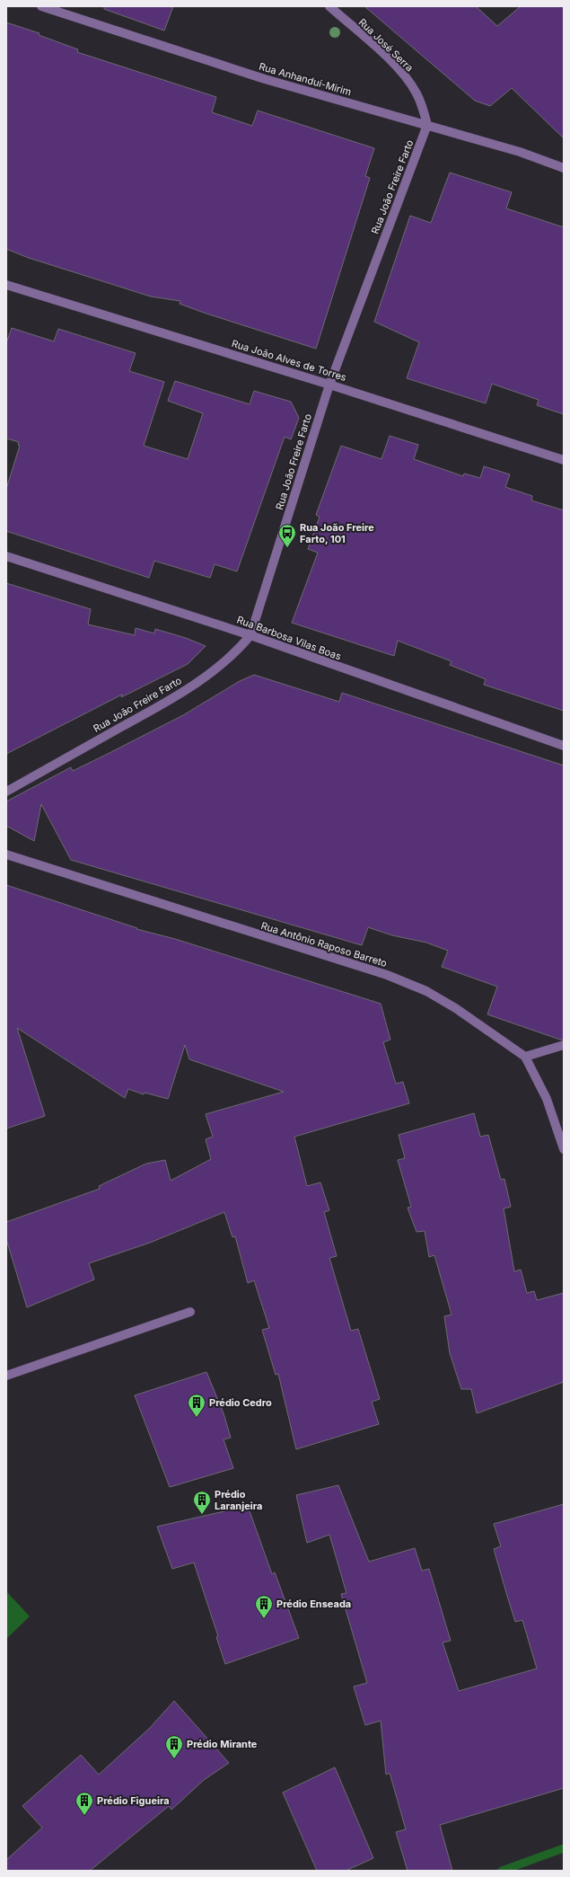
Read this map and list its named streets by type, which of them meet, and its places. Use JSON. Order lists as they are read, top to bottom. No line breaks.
{"streets":{"street":["Rua José Serra","Rua Anhanduí-Mirim","Rua João Freire Farto","Rua João Alves de Torres","Rua Barbosa Vilas Boas","Rua Antônio Raposo Barreto"]},"crossings":[["Rua José Serra","Rua Anhanduí-Mirim"],["Rua José Serra","Rua João Freire Farto"],["Rua Anhanduí-Mirim","Rua João Freire Farto"],["Rua João Freire Farto","Rua João Alves de Torres"],["Rua João Freire Farto","Rua Barbosa Vilas Boas"]],"places":{"bus stop":["Rua João Freire Farto, 101"],"building":["Prédio Cedro","Prédio Laranjeira","Prédio Enseada","Prédio Mirante","Prédio Figueira"]}}
